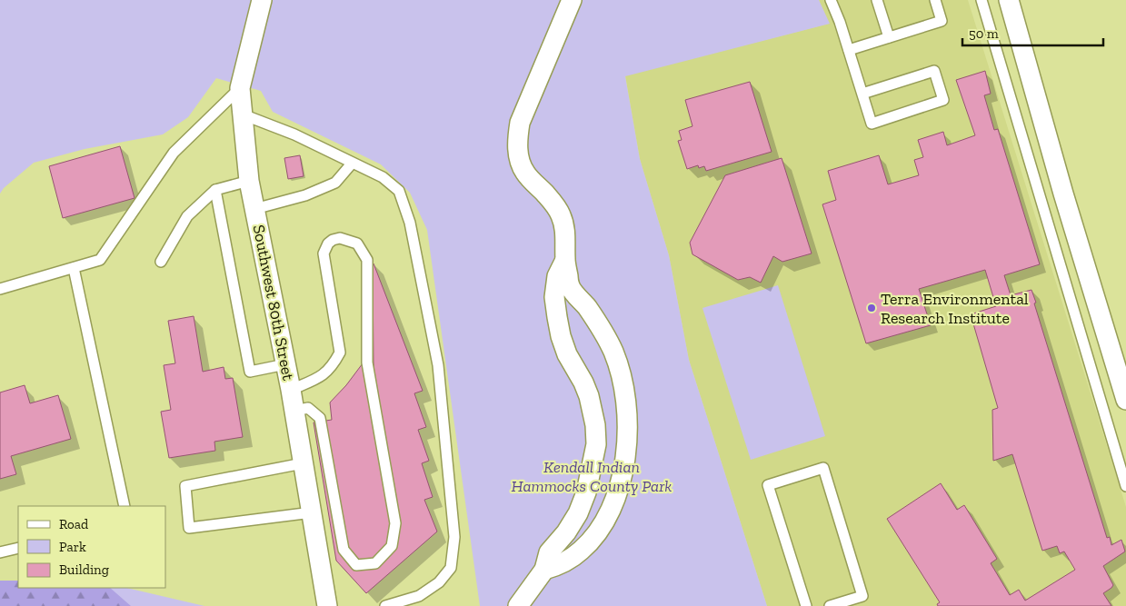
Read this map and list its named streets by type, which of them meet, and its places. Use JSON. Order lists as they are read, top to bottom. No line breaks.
{"streets":{"street":["Southwest 80th Street"]},"parks":["Kendall Indian Hammocks County Park"],"places":["Terra Environmental Research Institute"],"legend":["Road","Park","Building"],"scale_bar":"50 m"}
